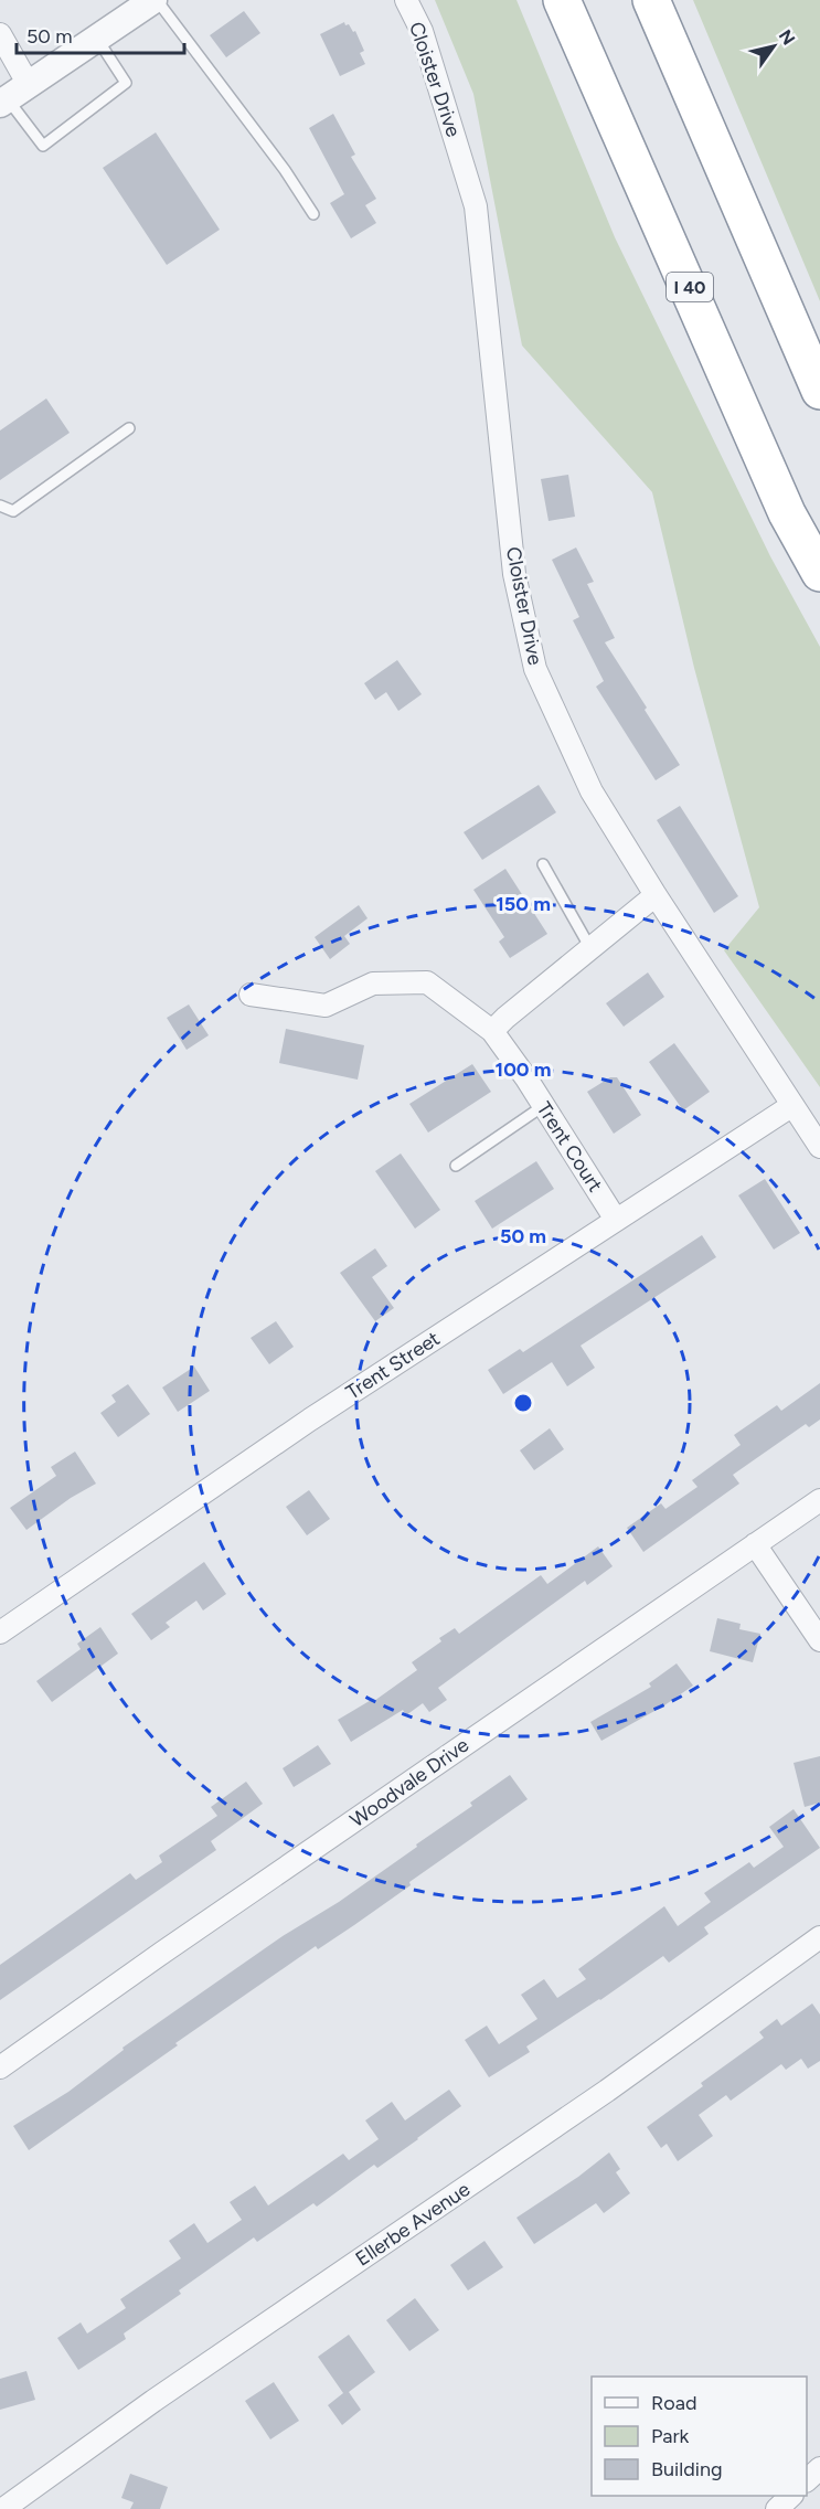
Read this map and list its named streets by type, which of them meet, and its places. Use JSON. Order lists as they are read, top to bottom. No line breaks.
{"streets":{"highway":["I 40"],"street":["Cloister Drive","Trent Court","Trent Street","Woodvale Drive","Ellerbe Avenue"]},"crossings":[["Cloister Drive","Trent Street"],["Trent Court","Trent Street"]],"legend":["Road","Park","Building"],"scale_bar":"50 m","north":"top right","rings":["150 m","100 m","50 m"]}
